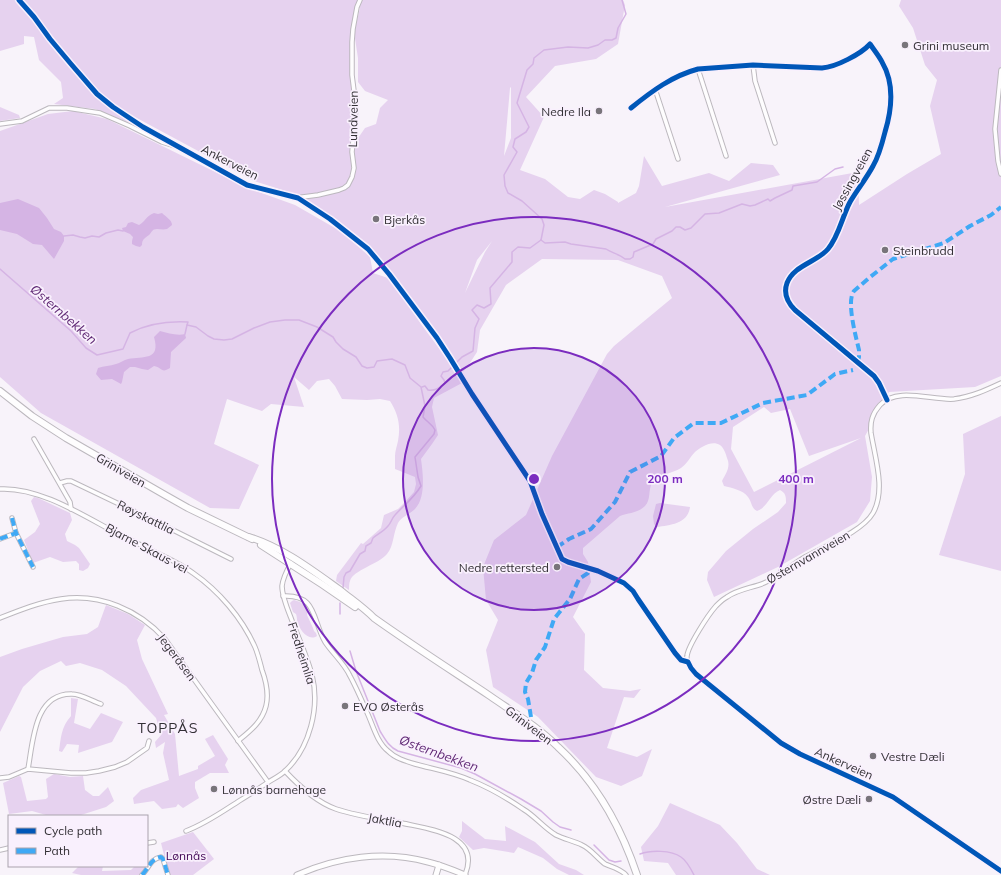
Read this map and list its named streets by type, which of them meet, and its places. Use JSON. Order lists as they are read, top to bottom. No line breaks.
{"streets":{"main road":["Griniveien"],"street":["Lundveien","Ankerveien","Jøssingveien","Røyskattlia","Bjarne Skaus vei","Østernvannveien","Fredheimlia","Jegeråsen","Jaktlia"]},"crossings":[["Lundveien","Ankerveien"],["Ankerveien","Østernvannveien"],["Jøssingveien","Østernvannveien"],["Griniveien","Fredheimlia"],["Bjarne Skaus vei","Jegeråsen"],["Fredheimlia","Jegeråsen"],["Fredheimlia","Jaktlia"]],"districts":["TOPPÅS"],"water":["Østernbekken"],"parks":["Lønnås"],"places":["Grini museum","Nedre Ila","Bjerkås","Steinbrudd","Nedre rettersted","EVO Østerås","Vestre Dæli","Lønnås barnehage","Østre Dæli"],"legend":["Cycle path","Path"],"rings":["200 m","400 m"]}
